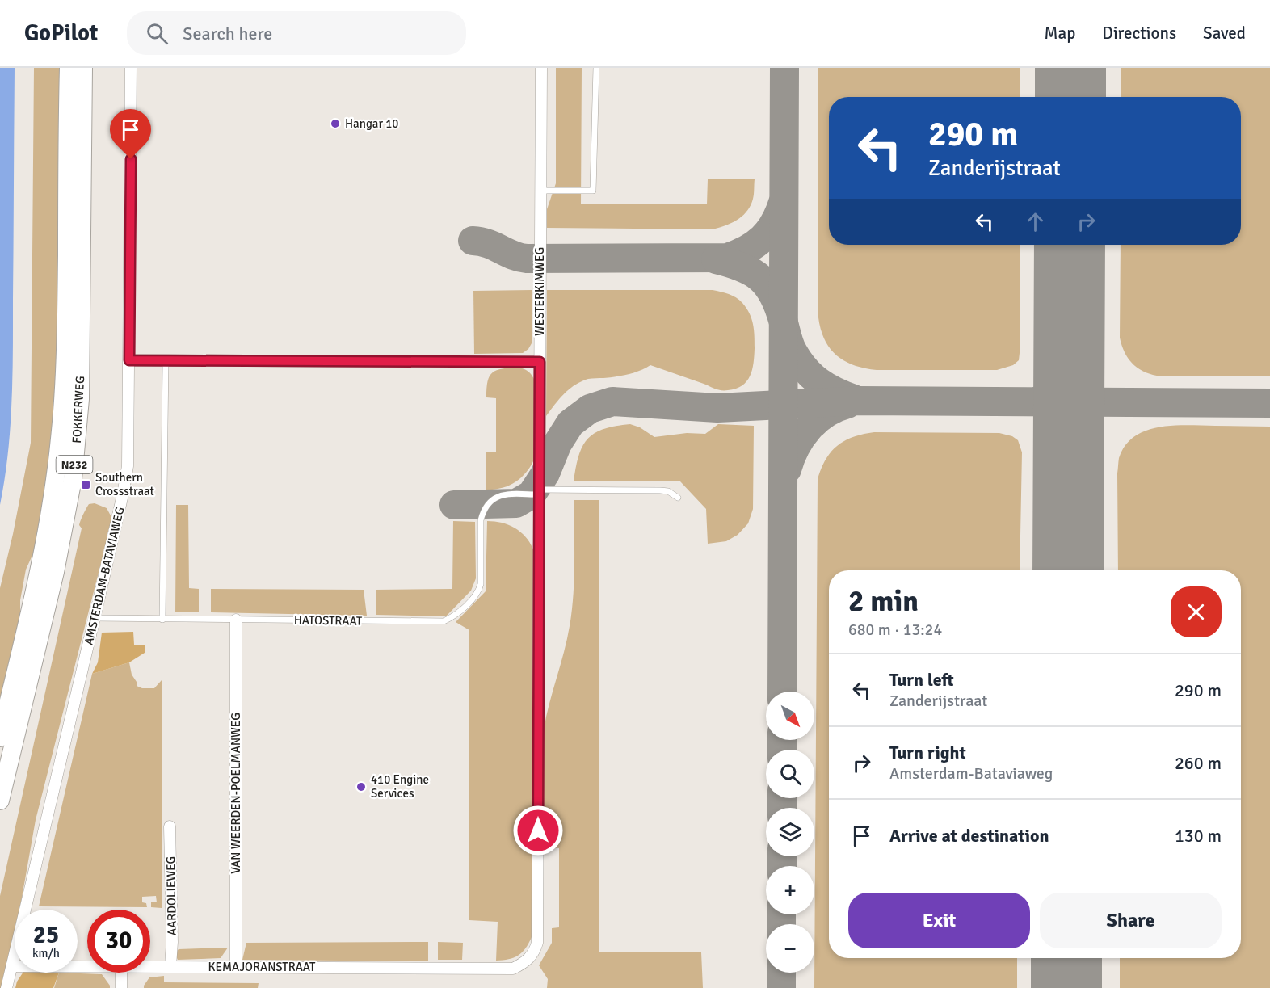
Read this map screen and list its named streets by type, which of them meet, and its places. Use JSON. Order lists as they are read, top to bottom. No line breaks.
{"streets":{"main road":["FOKKERWEG","N232"],"street":["WESTERKIMWEG","AMSTERDAM-BATAVIAWEG","VAN WEERDEN-POELMANWEG","AARDOLIEWEG","KEMAJORANSTRAAT"],"lane":["HATOSTRAAT"]},"crossings":[["WESTERKIMWEG","HATOSTRAAT"],["WESTERKIMWEG","KEMAJORANSTRAAT"],["AMSTERDAM-BATAVIAWEG","HATOSTRAAT"],["AMSTERDAM-BATAVIAWEG","KEMAJORANSTRAAT"],["HATOSTRAAT","VAN WEERDEN-POELMANWEG"],["VAN WEERDEN-POELMANWEG","KEMAJORANSTRAAT"],["AARDOLIEWEG","KEMAJORANSTRAAT"]],"places":{"other":["Hangar 10","410 Engine Services"],"transit":["Southern Crossstraat"]},"north":"bottom right","page":{"header":"GoPilot","search":"Search here","nav":["Map","Directions","Saved"],"turn":["290 m","Zanderijstraat"],"heading":["2 min","680 m · 13:24"],"list":[{"name":"Turn left","note":"Zanderijstraat","value":"290 m"},{"name":"Turn right","note":"Amsterdam-Bataviaweg","value":"260 m"},{"name":"Arrive at destination","value":"130 m"}],"map_buttons":["+","−"],"buttons":["Exit","Share"],"speed":"25 km/h","limit":"30"}}
